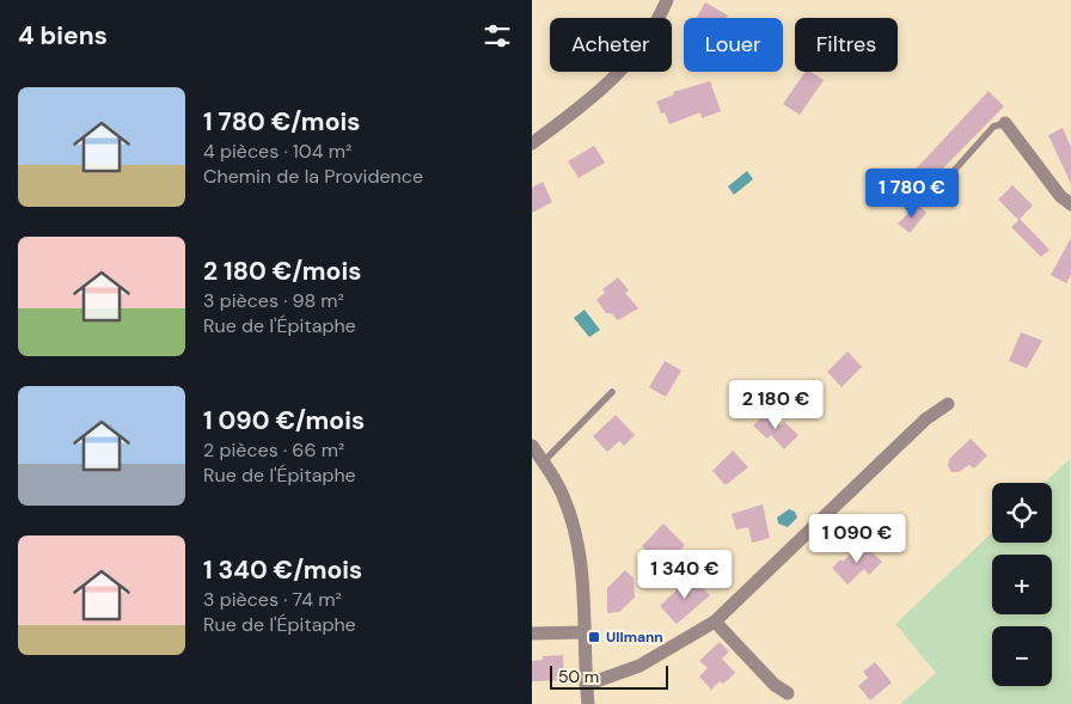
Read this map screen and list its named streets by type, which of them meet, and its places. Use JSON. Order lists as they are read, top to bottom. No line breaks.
{"places":{"transit":["Ullmann"]},"scale_bar":"50 m","page":{"heading":"4 biens","chip":["Acheter","Louer","Filtres"],"list":[{"name":"1 780 €/mois","note":"4 pièces · 104 m² · Chemin de la Providence"},{"name":"2 180 €/mois","note":"3 pièces · 98 m² · Rue de l'Épitaphe"},{"name":"1 090 €/mois","note":"2 pièces · 66 m² · Rue de l'Épitaphe"},{"name":"1 340 €/mois","note":"3 pièces · 74 m² · Rue de l'Épitaphe"}],"price":["1 780 €","2 180 €","1 090 €","1 340 €"],"map_buttons":["+","−"],"scale":"50 m"}}
